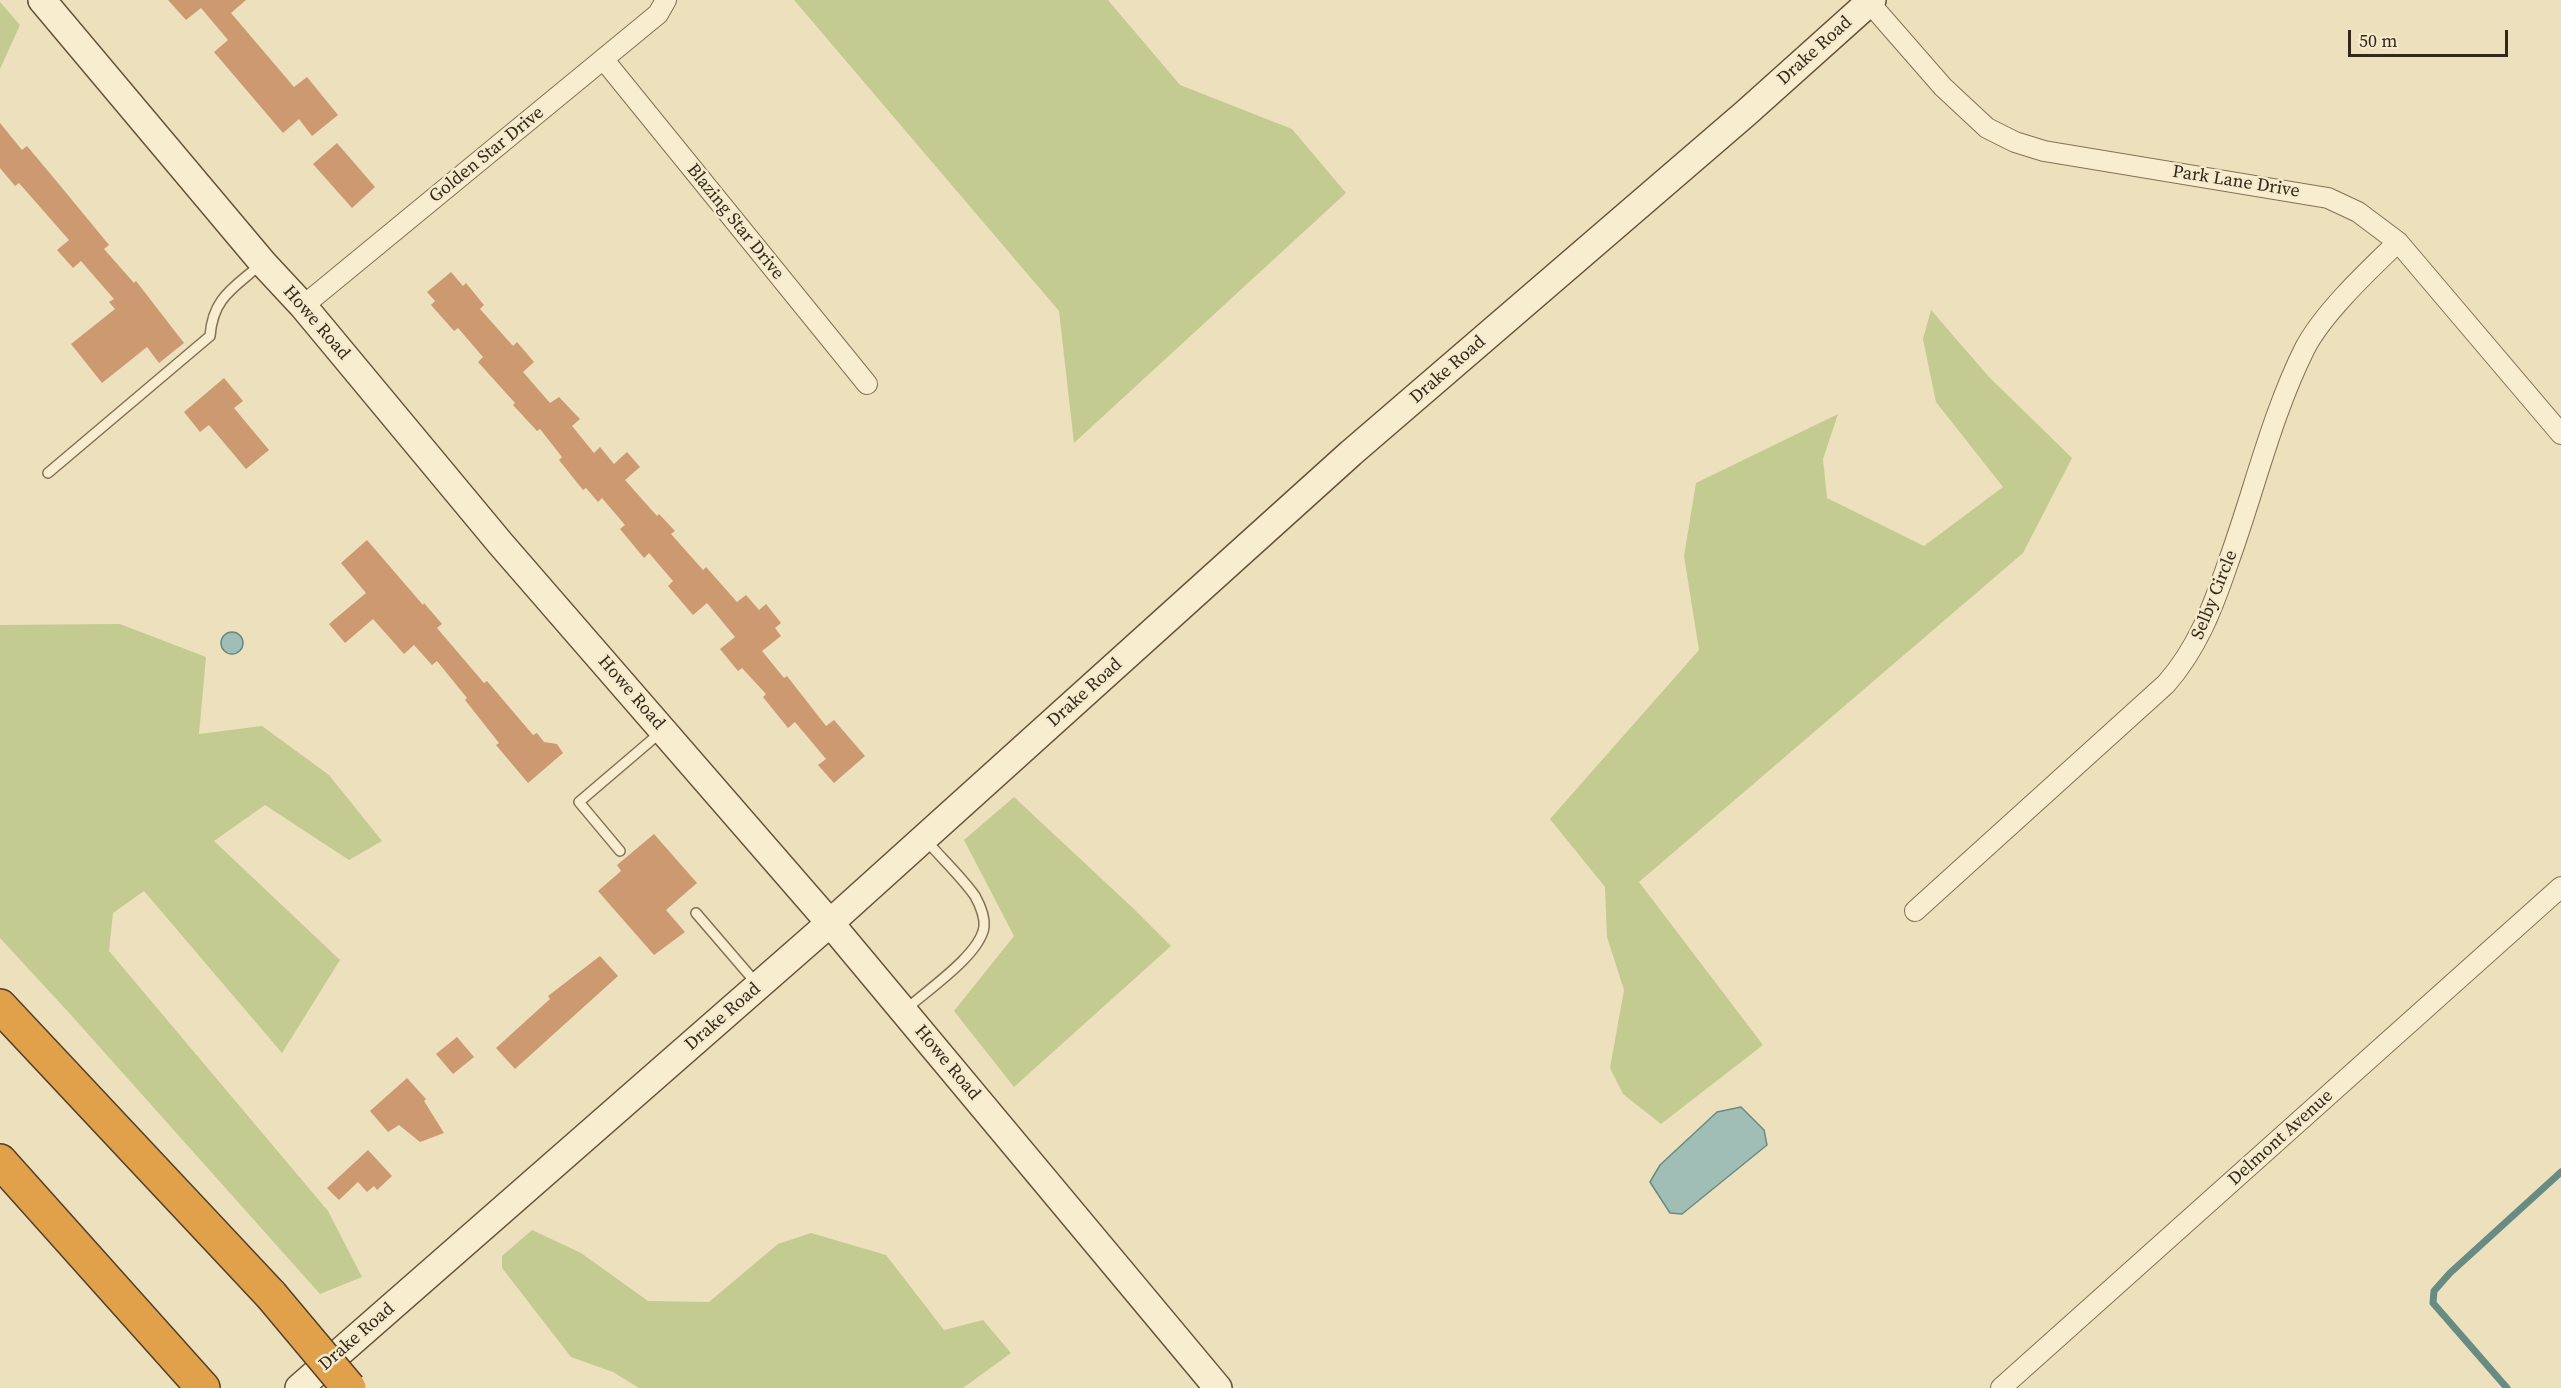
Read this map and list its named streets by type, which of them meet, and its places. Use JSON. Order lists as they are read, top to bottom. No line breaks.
{"streets":{"street":["Drake Road","Golden Star Drive","Park Lane Drive","Blazing Star Drive","Howe Road","Selby Circle","Delmont Avenue"]},"crossings":[["Drake Road","Park Lane Drive"],["Drake Road","Howe Road"],["Golden Star Drive","Blazing Star Drive"],["Golden Star Drive","Howe Road"],["Park Lane Drive","Selby Circle"]],"scale_bar":"50 m"}
